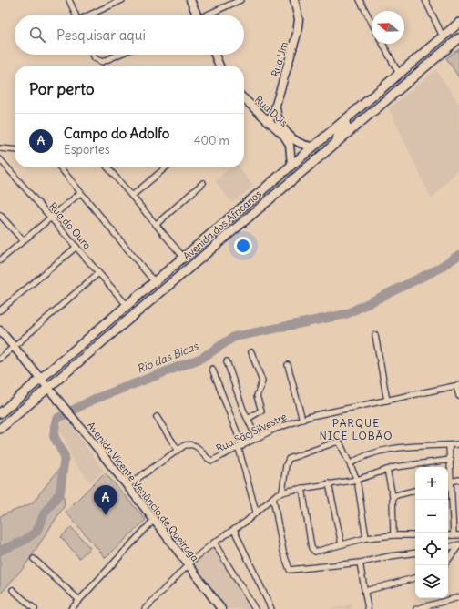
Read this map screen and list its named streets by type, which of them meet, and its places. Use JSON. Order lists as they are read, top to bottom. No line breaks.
{"streets":{"main road":["Avenida dos Africanos"],"street":["Rua Um","Rua Dois","Rua do Ouro","Rua São Silvestre","Avenida Vicente Venâncio de Queiroga"]},"crossings":[["Rua Um","Rua Dois"],["Rua Dois","Avenida dos Africanos"],["Avenida dos Africanos","Rua do Ouro"],["Avenida dos Africanos","Avenida Vicente Venâncio de Queiroga"],["Rua São Silvestre","Avenida Vicente Venâncio de Queiroga"]],"districts":["PARQUE NICE LOBÃO"],"water":["Rio das Bicas"],"north":"left","page":{"search":"Pesquisar aqui","heading":"Por perto","list":[{"mark":"A","name":"Campo do Adolfo","note":"Esportes","value":"400 m"}],"map_buttons":["+","−"],"pins":"A"}}
